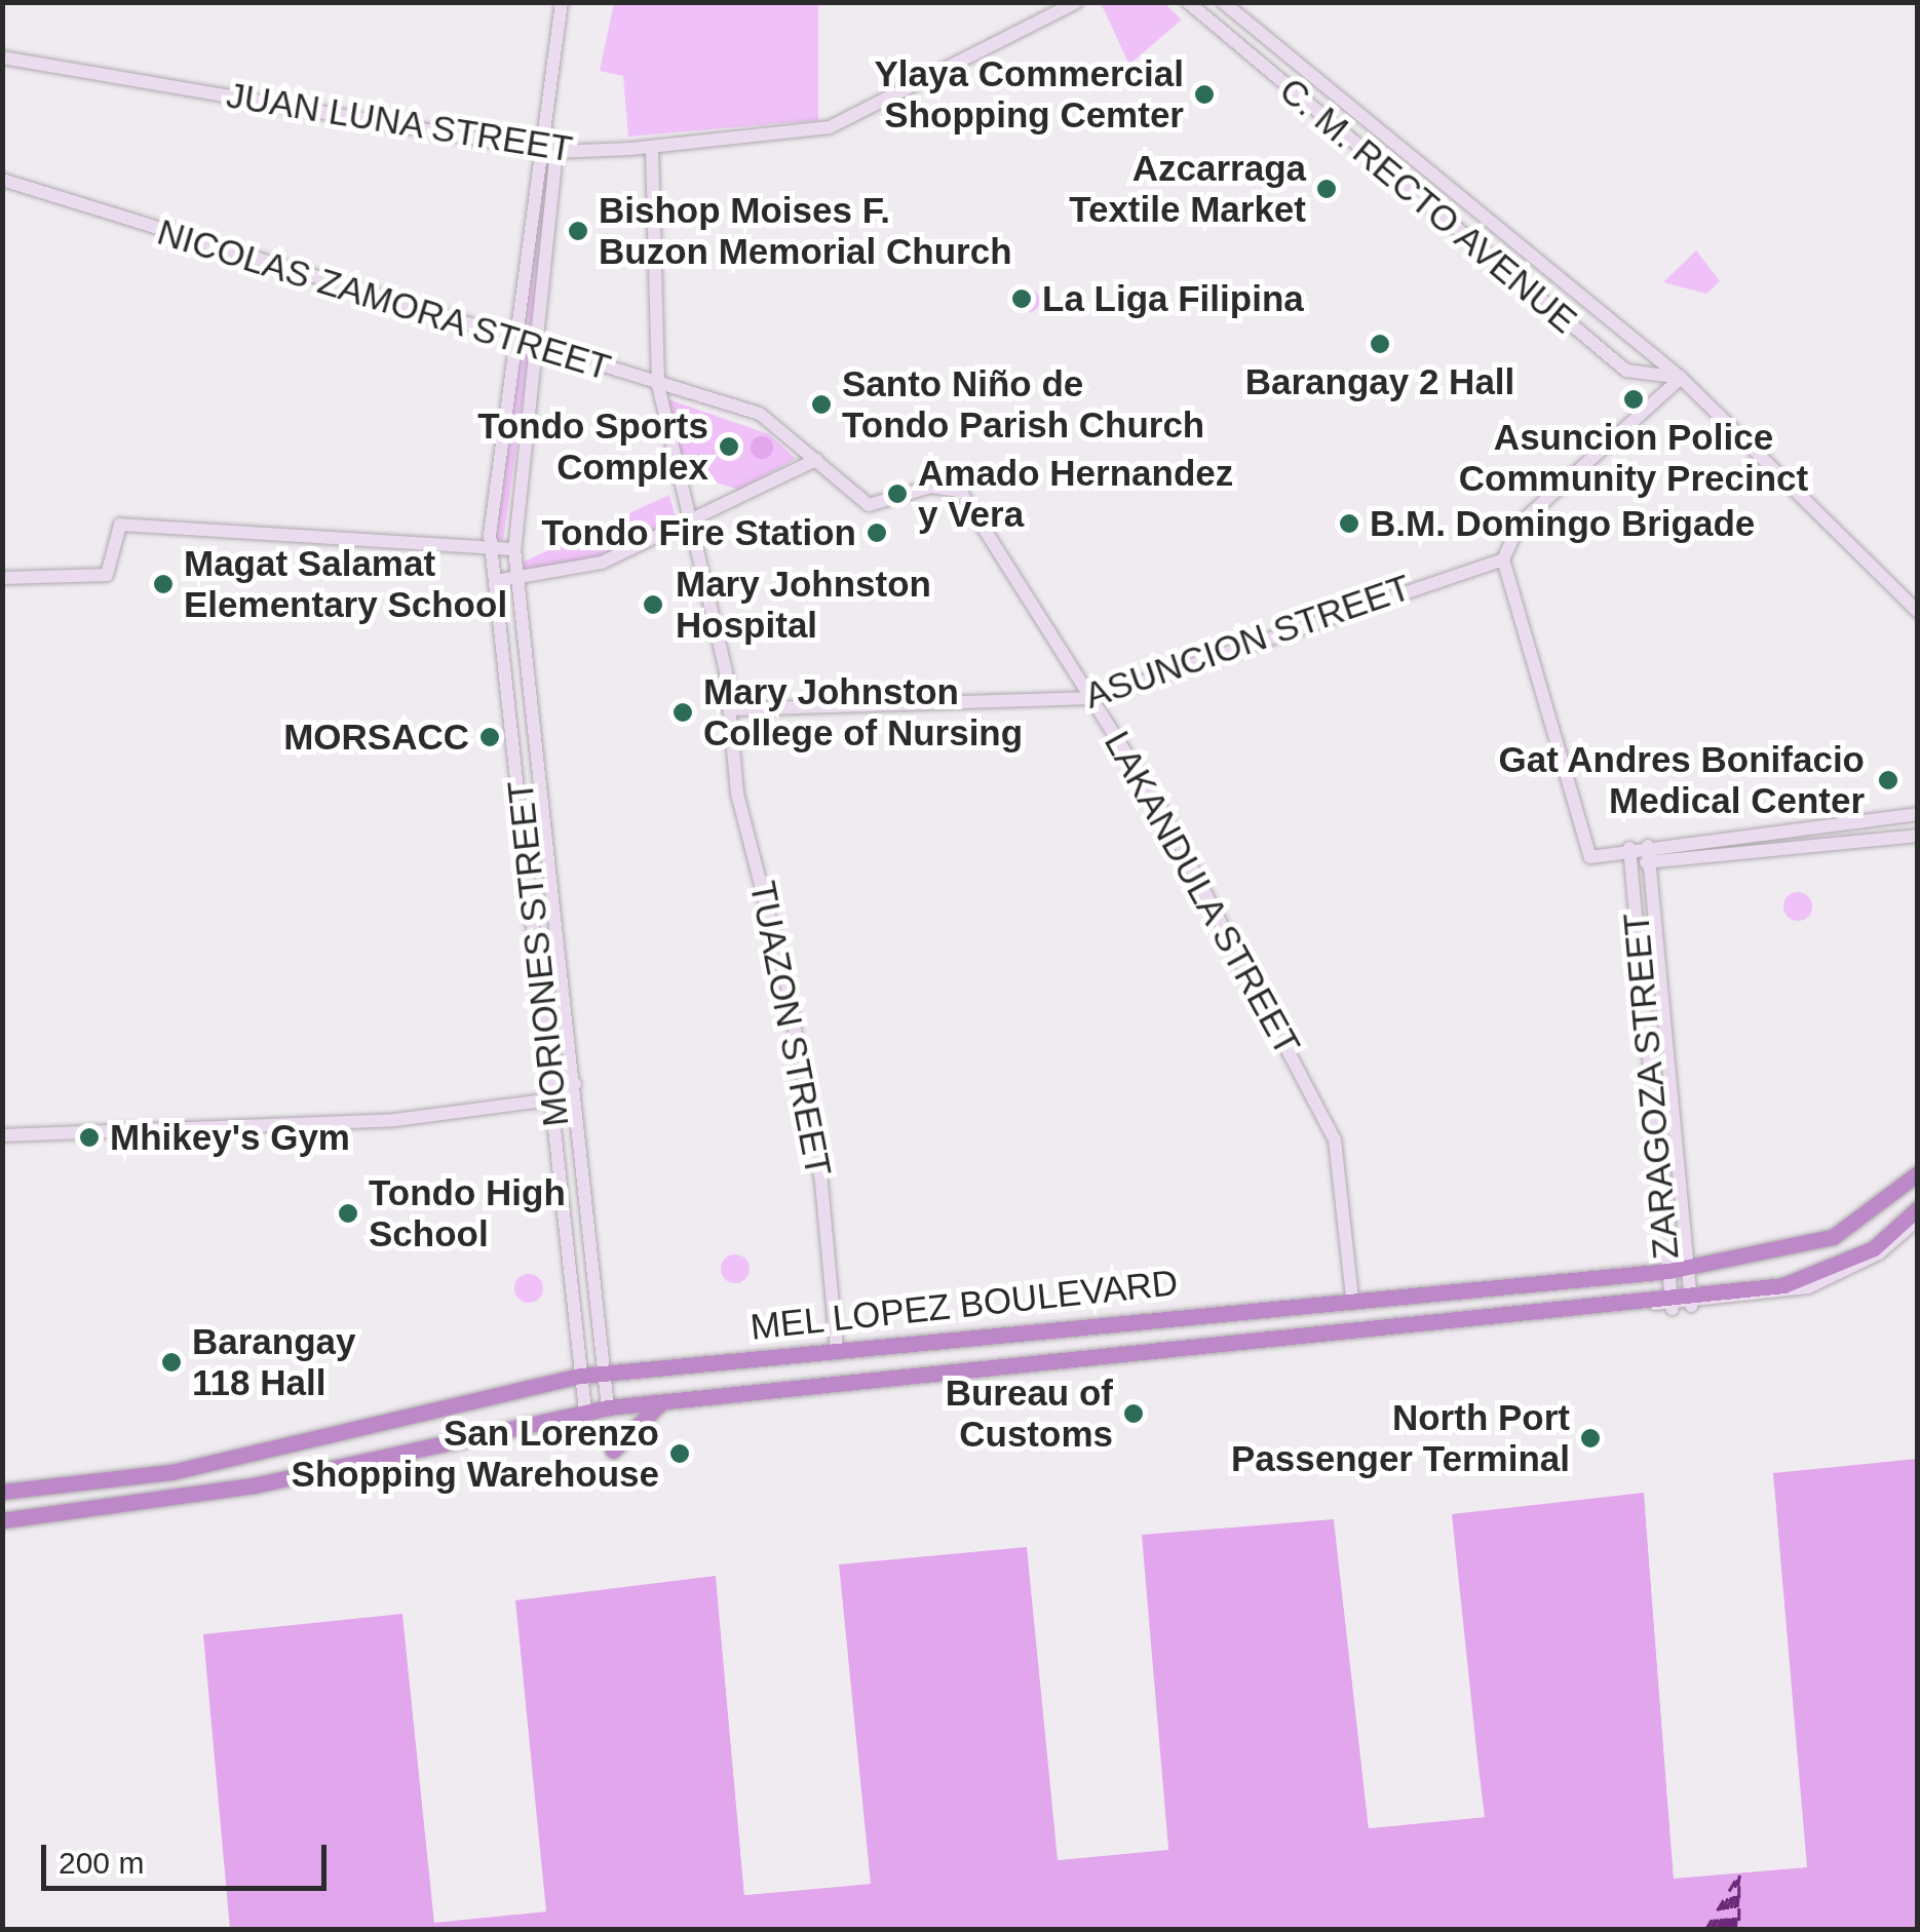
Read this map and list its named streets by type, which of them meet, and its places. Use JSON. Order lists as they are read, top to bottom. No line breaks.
{"streets":{"highway":["MEL LOPEZ BOULEVARD"],"street":["JUAN LUNA STREET","C. M. RECTO AVENUE","NICOLAS ZAMORA STREET","ASUNCION STREET","LAKANDULA STREET","MORIONES STREET","TUAZON STREET","ZARAGOZA STREET"]},"crossings":[["JUAN LUNA STREET","MORIONES STREET"],["JUAN LUNA STREET","TUAZON STREET"],["NICOLAS ZAMORA STREET","LAKANDULA STREET"],["NICOLAS ZAMORA STREET","MORIONES STREET"],["NICOLAS ZAMORA STREET","TUAZON STREET"],["ASUNCION STREET","LAKANDULA STREET"],["ASUNCION STREET","TUAZON STREET"],["ASUNCION STREET","ZARAGOZA STREET"],["LAKANDULA STREET","MEL LOPEZ BOULEVARD"],["MORIONES STREET","MEL LOPEZ BOULEVARD"],["TUAZON STREET","MEL LOPEZ BOULEVARD"],["ZARAGOZA STREET","MEL LOPEZ BOULEVARD"]],"places":["Ylaya Commercial Shopping Cemter","Azcarraga Textile Market","Bishop Moises F. Buzon Memorial Church","La Liga Filipina","Barangay 2 Hall","Asuncion Police Community Precinct","Santo Niño de Tondo Parish Church","Tondo Sports Complex","Amado Hernandez y Vera","B.M. Domingo Brigade","Tondo Fire Station","Magat Salamat Elementary School","Mary Johnston Hospital","Mary Johnston College of Nursing","MORSACC","Gat Andres Bonifacio Medical Center","Mhikey's Gym","Tondo High School","Barangay 118 Hall","Bureau of Customs","North Port Passenger Terminal","San Lorenzo Shopping Warehouse"],"scale_bar":"200 m"}
